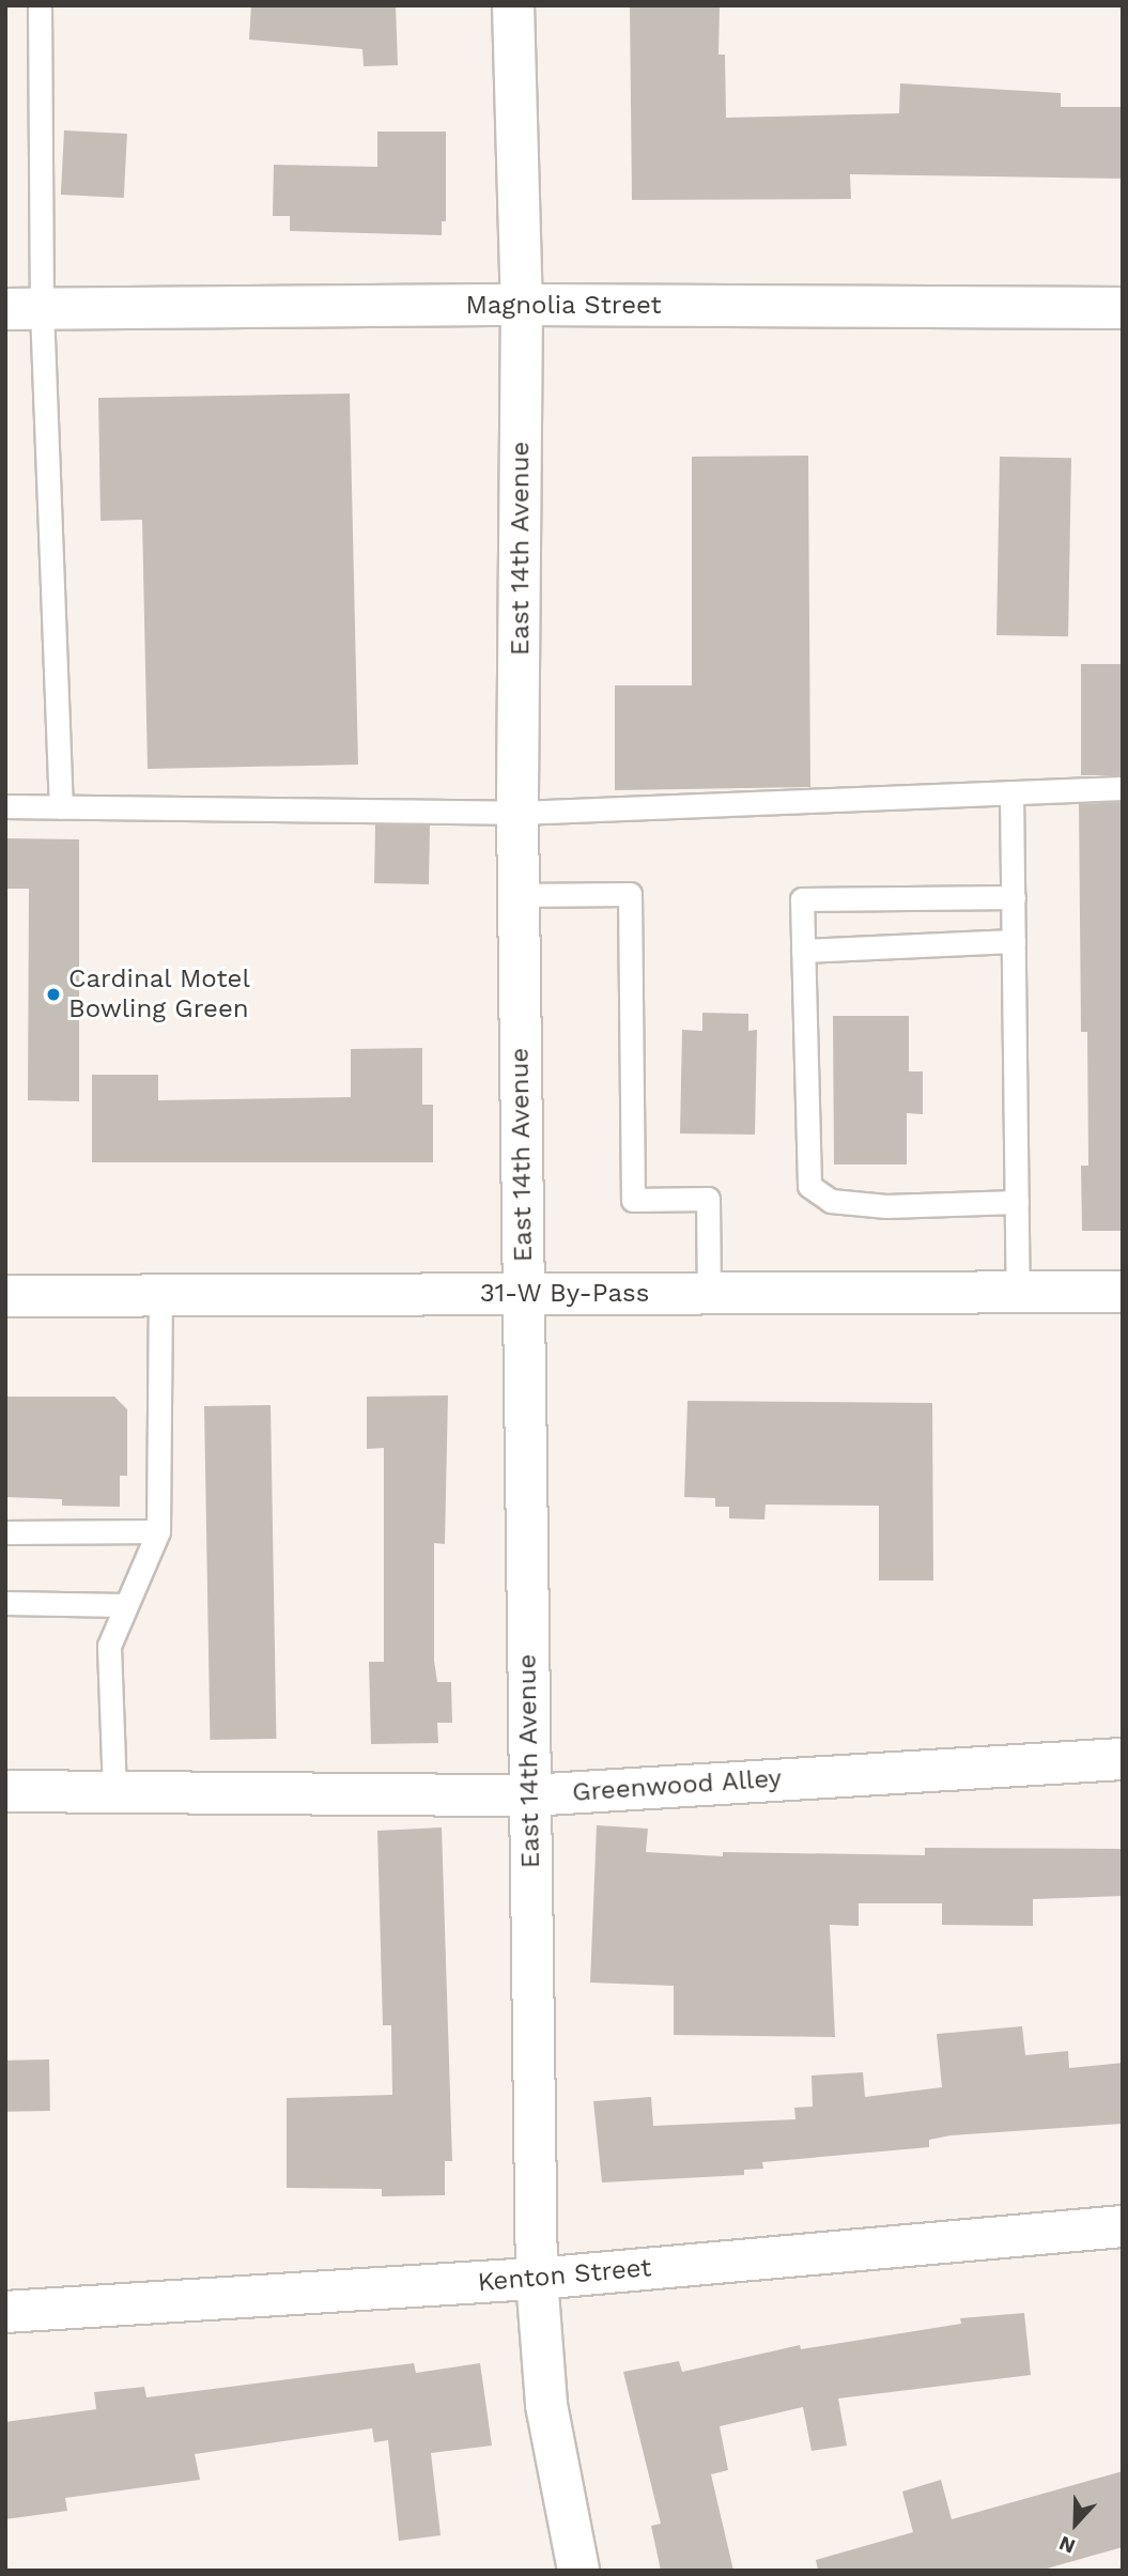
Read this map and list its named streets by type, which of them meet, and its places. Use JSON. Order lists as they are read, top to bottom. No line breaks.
{"streets":{"street":["Magnolia Street","East 14th Avenue","31-W By-Pass","Greenwood Alley","Kenton Street"]},"crossings":[["Magnolia Street","East 14th Avenue"],["East 14th Avenue","31-W By-Pass"],["East 14th Avenue","Greenwood Alley"],["East 14th Avenue","Kenton Street"]],"places":["Cardinal Motel Bowling Green"],"north":"bottom"}
